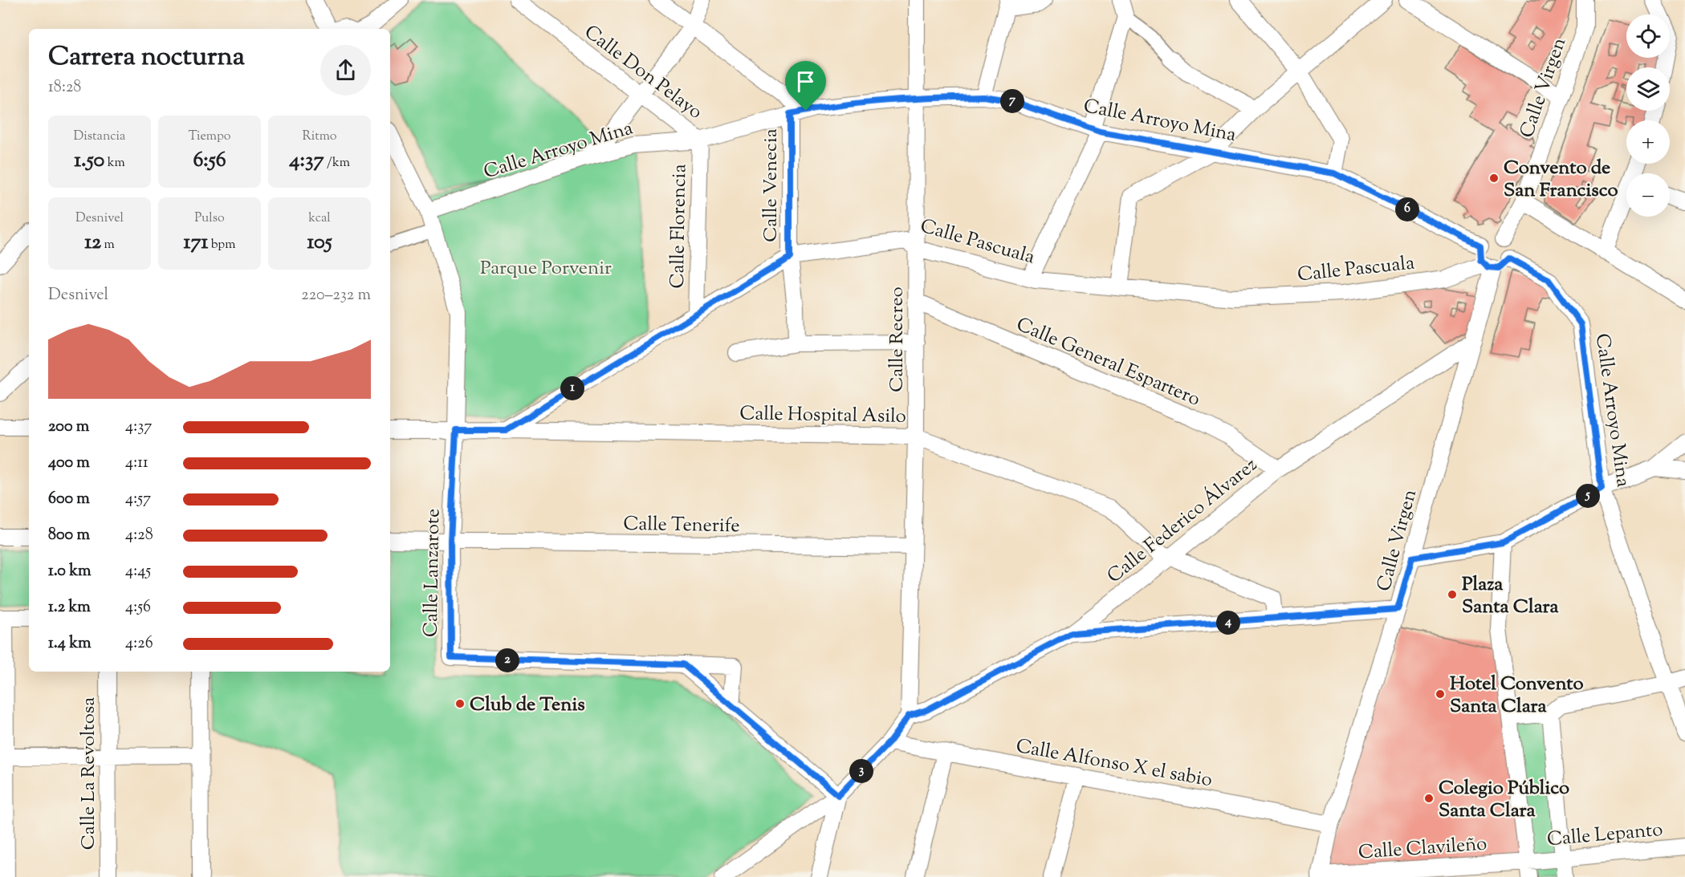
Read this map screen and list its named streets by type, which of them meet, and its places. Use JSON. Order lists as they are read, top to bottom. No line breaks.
{"streets":{"street":["Calle Don Pelayo","Calle Virgen","Calle Arroyo Mina","Calle Venecia","Calle Florencia","Calle Pascuala","Calle Recreo","Calle General Espartero","Calle Hospital Asilo","Calle Federico Álvarez","Calle Tenerife","Calle Lanzarote","Calle Alfonso X el sabio","Calle La Revoltosa","Calle Lepanto","Calle Clavileño"]},"crossings":[["Calle Don Pelayo","Calle Arroyo Mina"],["Calle Don Pelayo","Calle Florencia"],["Calle Virgen","Calle Arroyo Mina"],["Calle Virgen","Calle Pascuala"],["Calle Virgen","Calle Federico Álvarez"],["Calle Virgen","Calle Alfonso X el sabio"],["Calle Virgen","Calle Clavileño"],["Calle Arroyo Mina","Calle Venecia"],["Calle Arroyo Mina","Calle Florencia"],["Calle Arroyo Mina","Calle Pascuala"],["Calle Arroyo Mina","Calle Recreo"],["Calle Arroyo Mina","Calle Lanzarote"],["Calle Venecia","Calle Pascuala"],["Calle Florencia","Calle Pascuala"],["Calle Pascuala","Calle Recreo"],["Calle Pascuala","Calle Hospital Asilo"],["Calle Recreo","Calle General Espartero"],["Calle Recreo","Calle Hospital Asilo"],["Calle Recreo","Calle Federico Álvarez"],["Calle Recreo","Calle Tenerife"],["Calle General Espartero","Calle Federico Álvarez"],["Calle Hospital Asilo","Calle Federico Álvarez"],["Calle Hospital Asilo","Calle Lanzarote"],["Calle Tenerife","Calle Lanzarote"],["Calle Lepanto","Calle Clavileño"]],"parks":["Parque Porvenir"],"places":["Convento de San Francisco","Plaza Santa Clara","Hotel Convento Santa Clara","Club de Tenis","Colegio Público Santa Clara"],"page":{"map_buttons":["+","−"],"heading":["Carrera nocturna","18:28"],"pins":["7","6","1","5","4","2","3"],"stats":[["Distancia","1.50 km"],["Tiempo","6:56"],["Ritmo","4:37 /km"],["Desnivel","12 m"],["Pulso","171 bpm"],["kcal","105"]],"chart":["Desnivel","220–232 m"],"list":[{"name":"200 m","note":"4:37"},{"name":"400 m","note":"4:11"},{"name":"600 m","note":"4:57"},{"name":"800 m","note":"4:28"},{"name":"1.0 km","note":"4:45"},{"name":"1.2 km","note":"4:56"},{"name":"1.4 km","note":"4:26"}]}}
